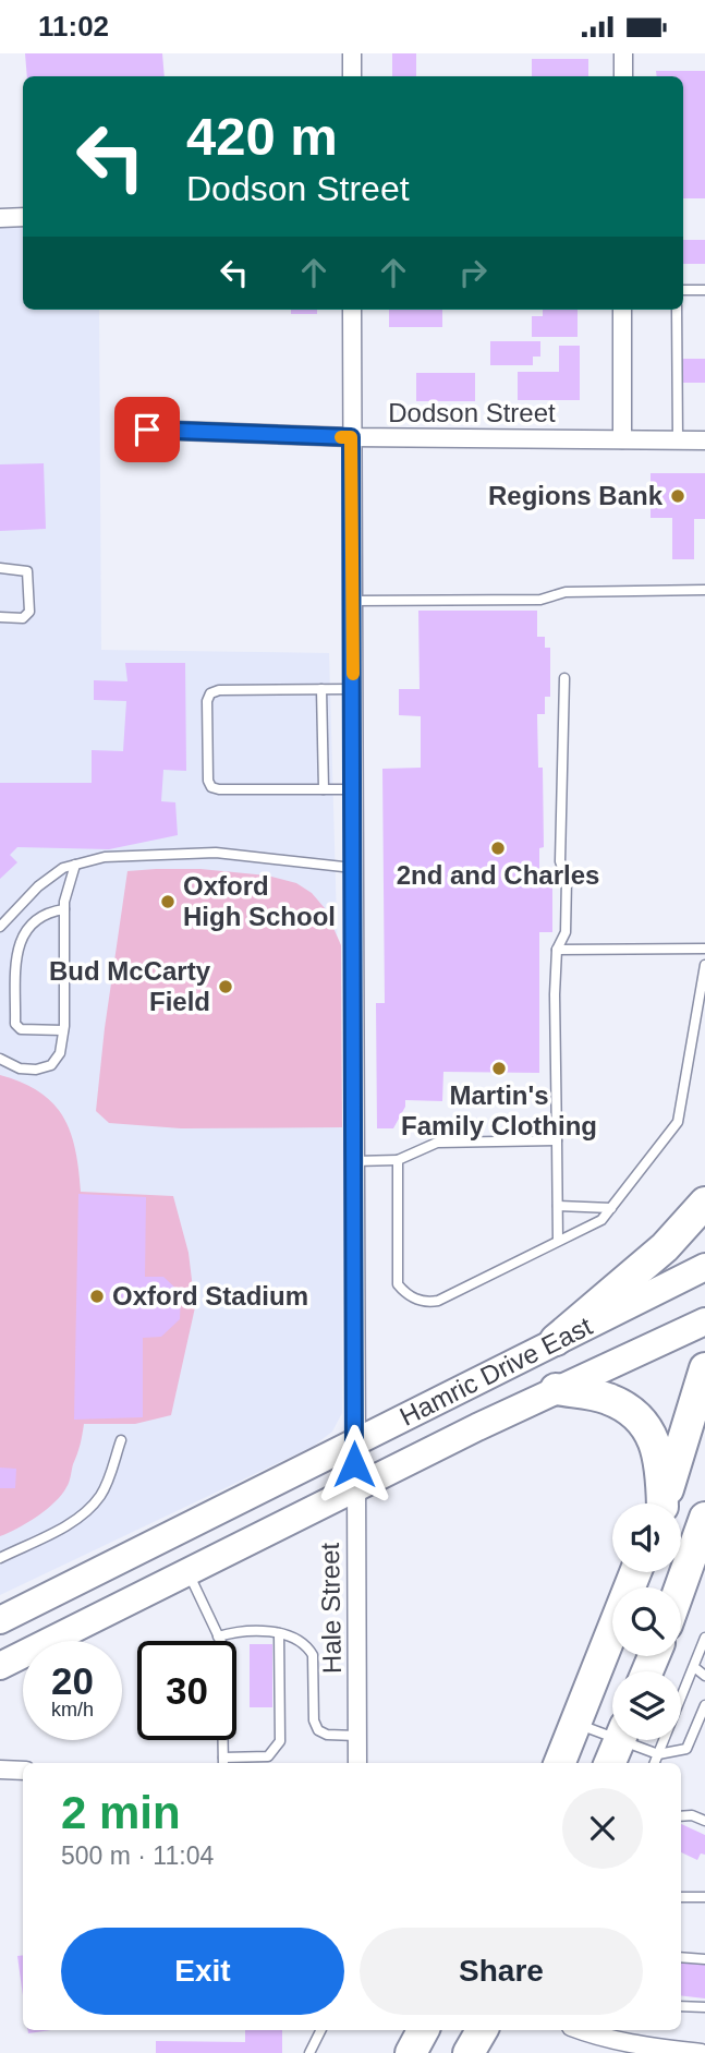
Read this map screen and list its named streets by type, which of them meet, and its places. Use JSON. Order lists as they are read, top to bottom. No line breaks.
{"streets":{"main road":["Hamric Drive East"],"street":["Dodson Street","Hale Street"]},"crossings":[["Dodson Street","Hale Street"],["Hamric Drive East","Hale Street"]],"places":["Regions Bank","2nd and Charles","Oxford High School","Bud McCarty Field","Martin's Family Clothing","Oxford Stadium"],"page":{"status":"11:02","turn":["420 m","Dodson Street"],"speed":"20 km/h","limit":"30","heading":["2 min","500 m · 11:04"],"buttons":["Exit","Share"]}}
